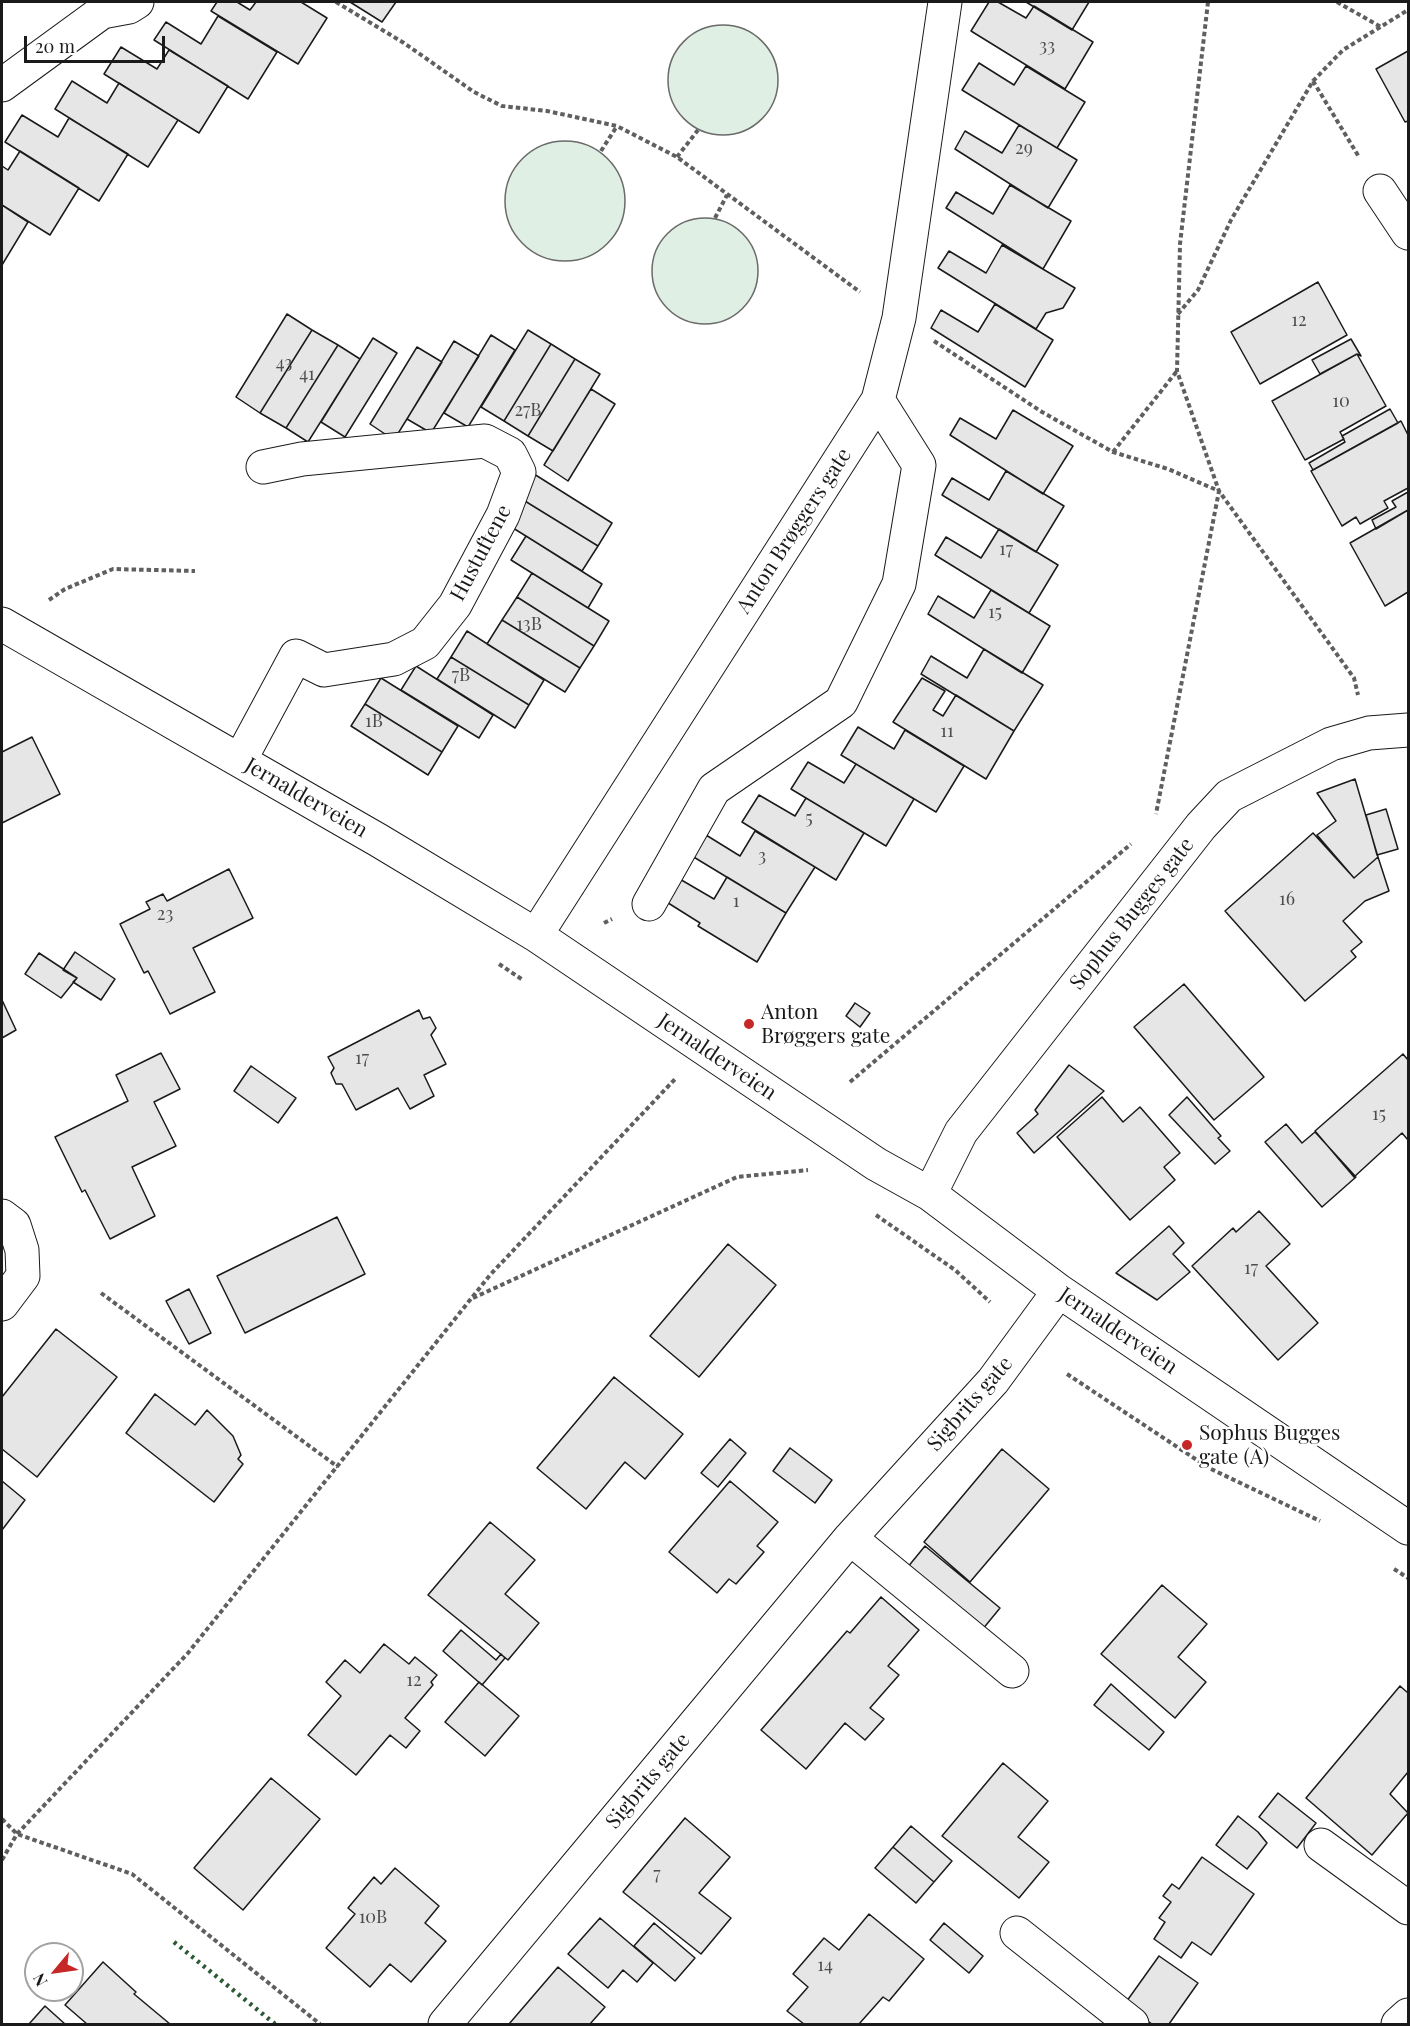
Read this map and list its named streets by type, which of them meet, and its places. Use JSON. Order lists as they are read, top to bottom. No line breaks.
{"streets":{"street":["Anton Brøggers gate","Hustuftene","Jernalderveien","Sophus Bugges gate","Sigbrits gate"]},"crossings":[["Anton Brøggers gate","Jernalderveien"],["Hustuftene","Jernalderveien"],["Jernalderveien","Sophus Bugges gate"],["Jernalderveien","Sigbrits gate"]],"places":["Anton Brøggers gate","Sophus Bugges gate (A)"],"house_numbers":["33","29","12","43","41","10","27B","17","15","13B","7B","1B","11","5","3","16","1","23","17","15","17","12","7","10B","14"],"scale_bar":"20 m","north":"bottom left"}
